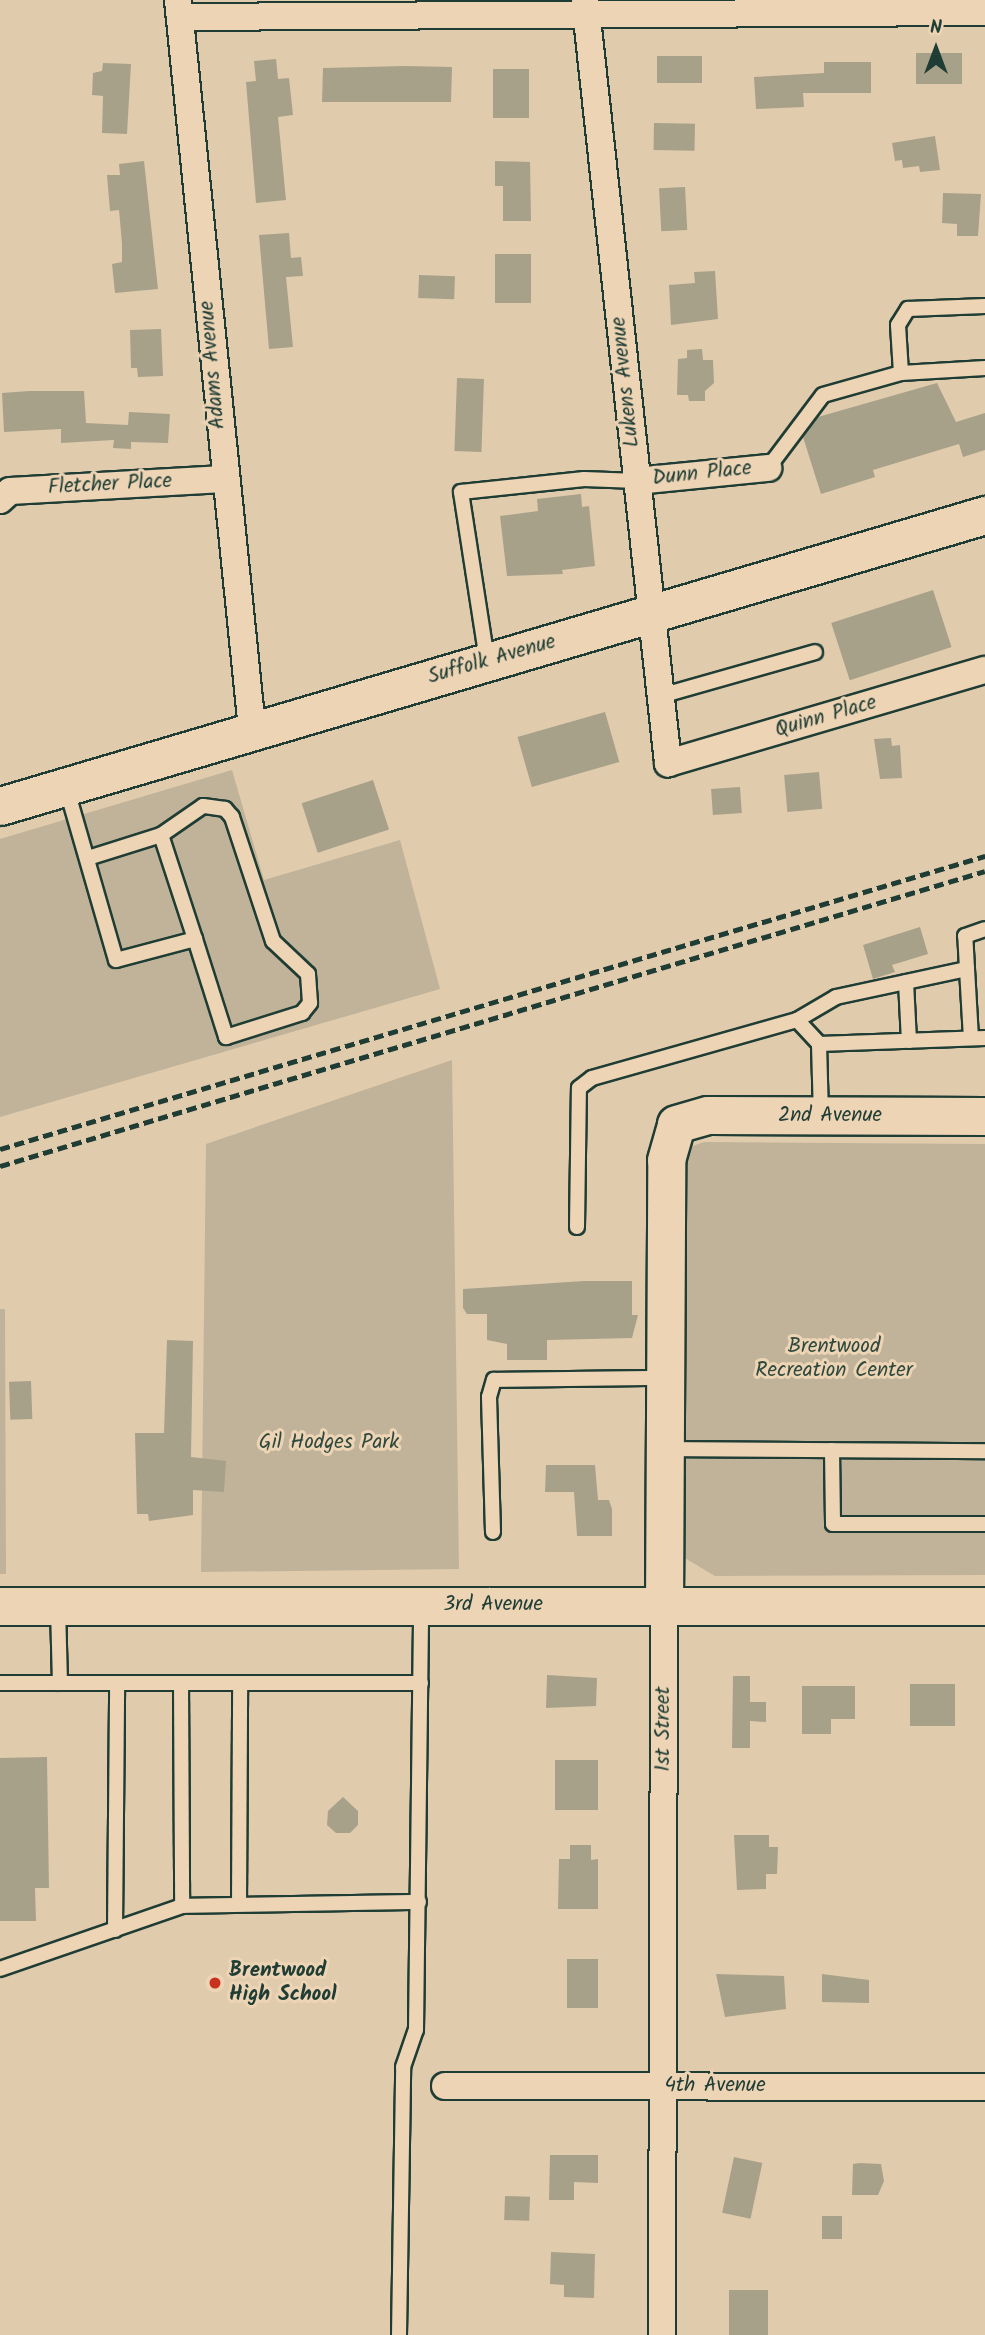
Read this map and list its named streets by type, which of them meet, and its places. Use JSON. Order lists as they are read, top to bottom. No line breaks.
{"streets":{"street":["Adams Avenue","Lukens Avenue","Dunn Place","Fletcher Place","Suffolk Avenue","Quinn Place","2nd Avenue","3rd Avenue","1st Street","4th Avenue"]},"crossings":[["Adams Avenue","Fletcher Place"],["Adams Avenue","Suffolk Avenue"],["Lukens Avenue","Dunn Place"],["Lukens Avenue","Suffolk Avenue"],["Lukens Avenue","Quinn Place"],["2nd Avenue","1st Street"],["3rd Avenue","1st Street"],["1st Street","4th Avenue"]],"parks":["Brentwood Recreation Center","Gil Hodges Park"],"places":["Brentwood High School"],"north":"top"}
